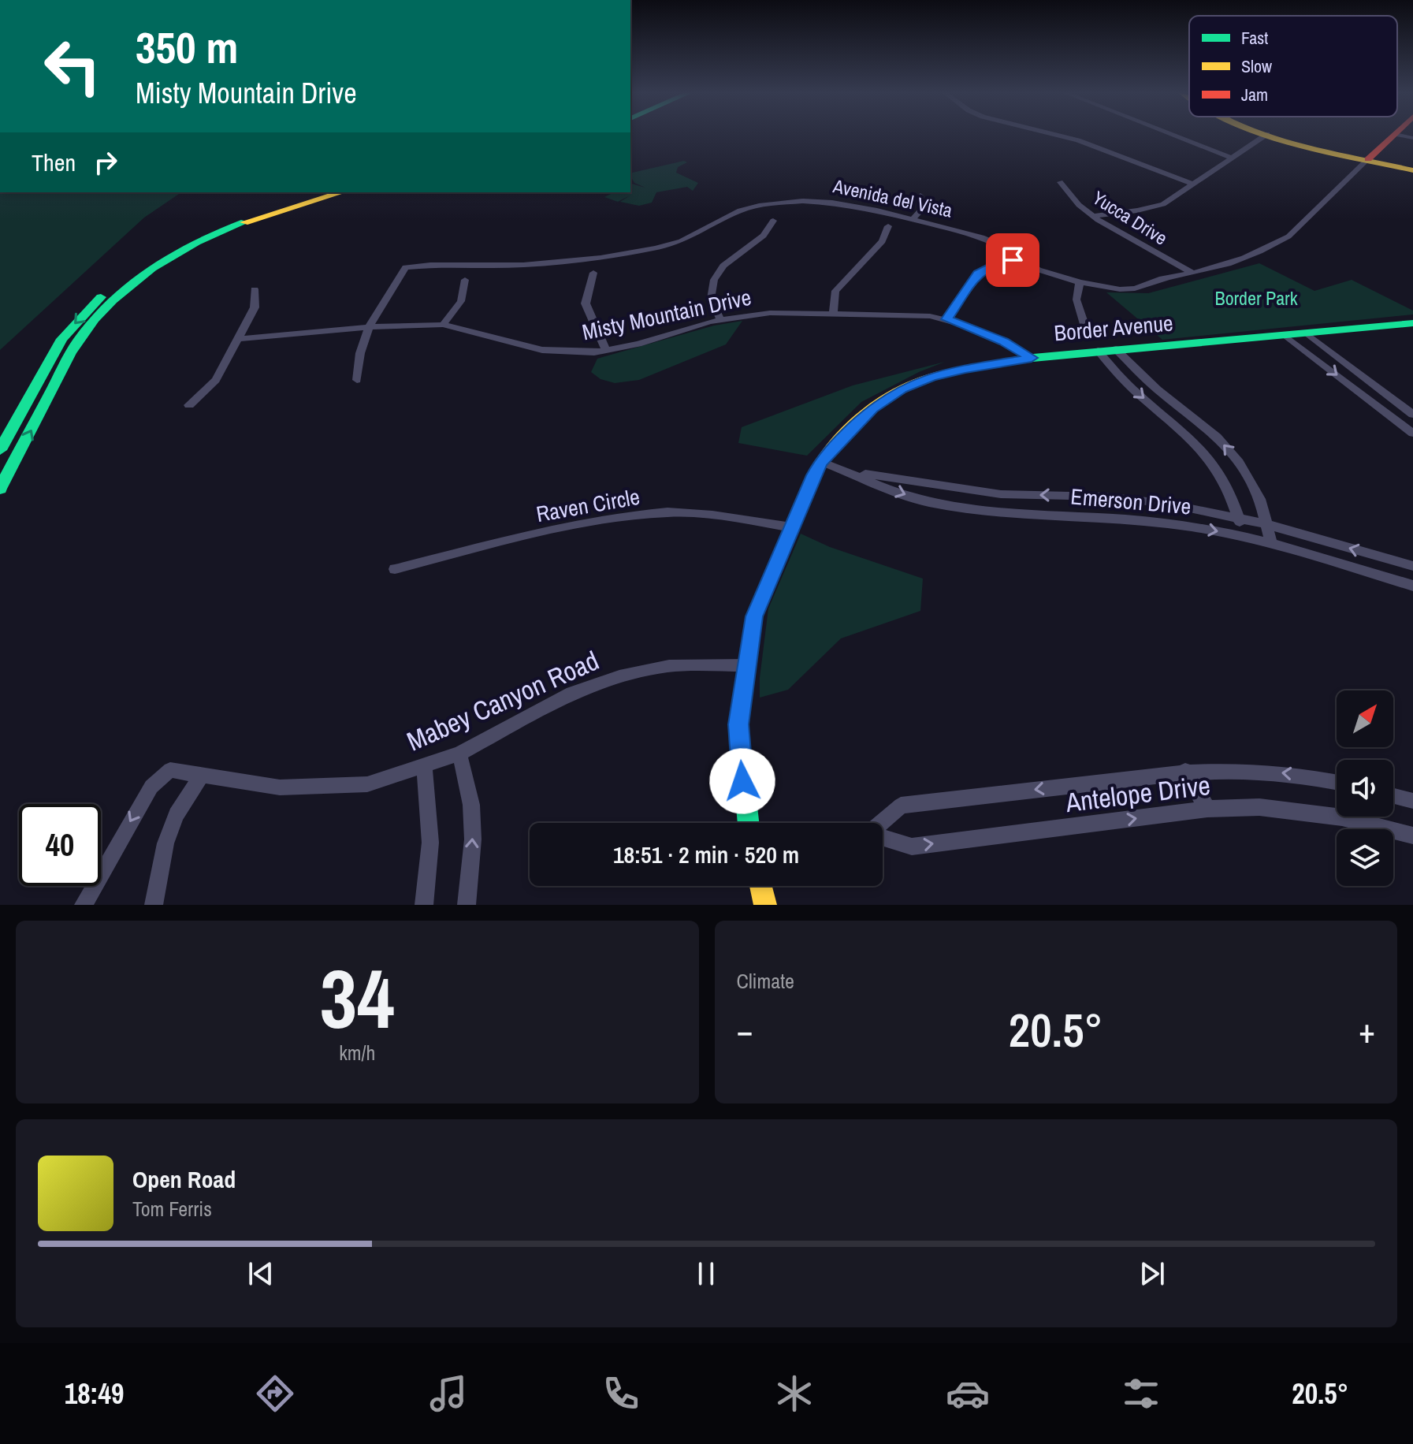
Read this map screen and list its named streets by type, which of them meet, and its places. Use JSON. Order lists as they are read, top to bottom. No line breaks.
{"streets":{"main road":["Avenida del Vista","Border Avenue"],"street":["Yucca Drive","Misty Mountain Drive","Emerson Drive","Raven Circle","Mabey Canyon Road","Antelope Drive"]},"crossings":[["Avenida del Vista","Yucca Drive"],["Avenida del Vista","Misty Mountain Drive"],["Misty Mountain Drive","Border Avenue"],["Border Avenue","Emerson Drive"],["Border Avenue","Raven Circle"],["Border Avenue","Mabey Canyon Road"]],"parks":["Border Park"],"legend":["Fast","Slow","Jam"],"north":"top right","page":{"turn":["350 m","Misty Mountain Drive"],"then":"Then","limit":"40","trip":"18:51 · 2 min · 520 m","tile":[["34","km/h"],"Climate"],"heat":["−","20.5°","+"],"song":["Open Road","Tom Ferris"],"tabs":["18:49","20.5°"]}}
